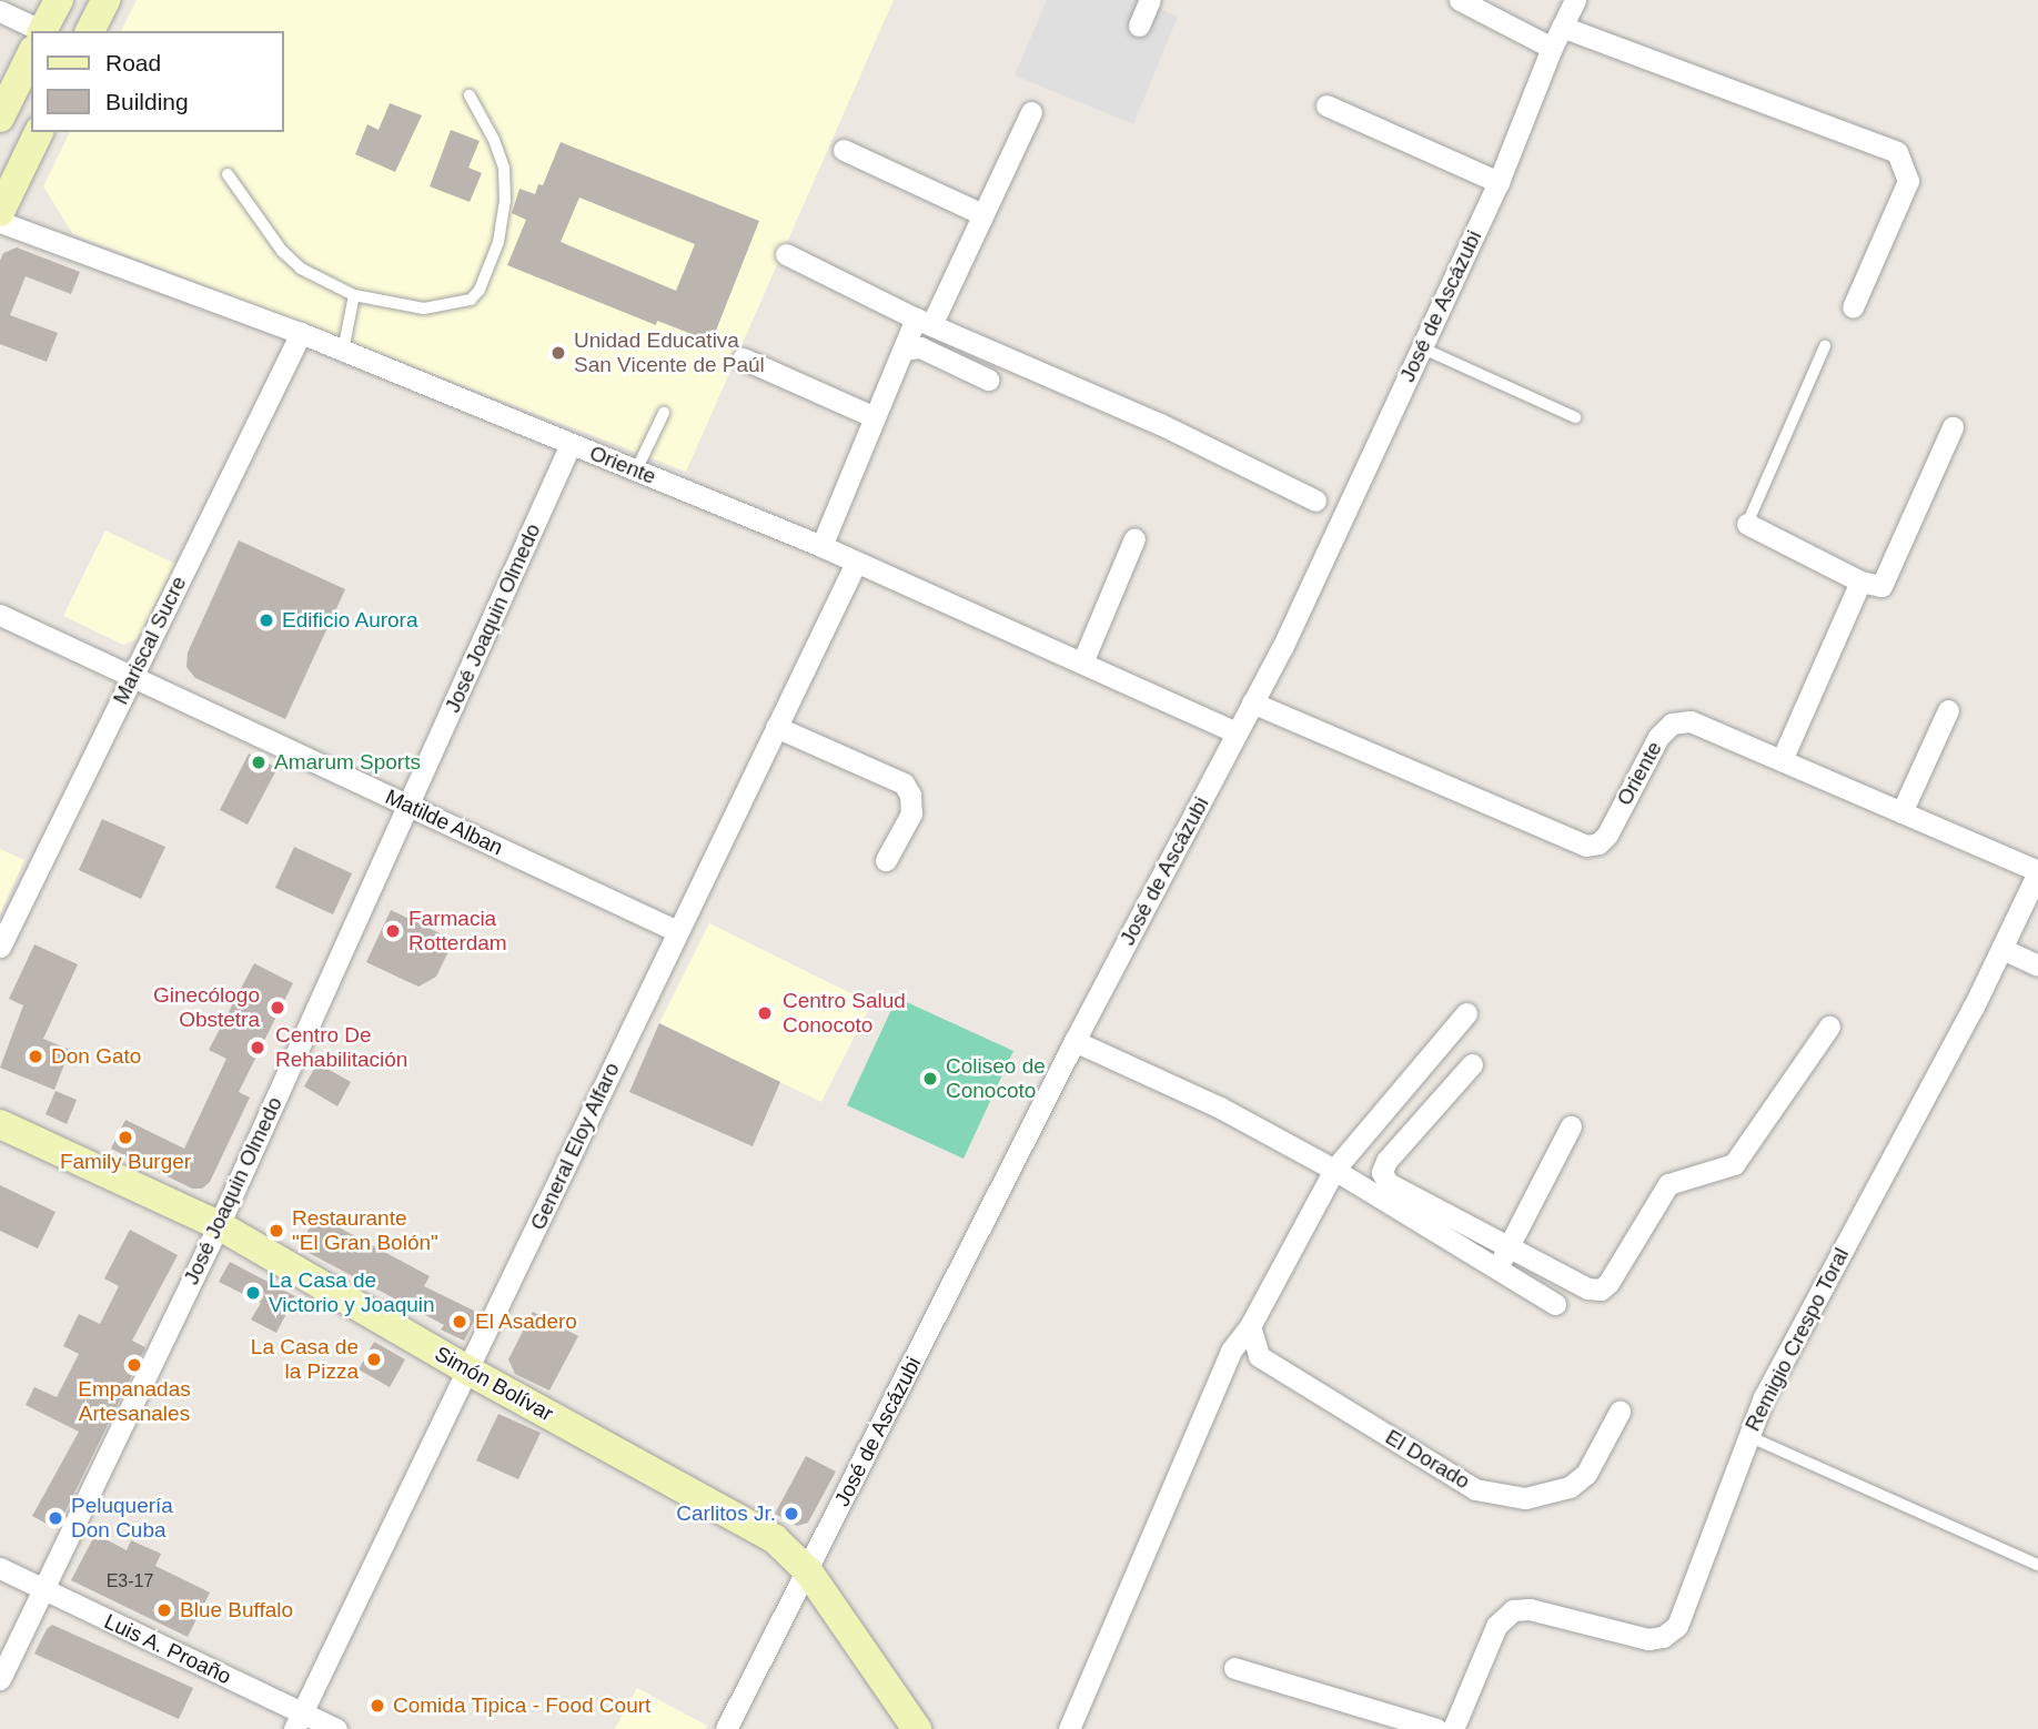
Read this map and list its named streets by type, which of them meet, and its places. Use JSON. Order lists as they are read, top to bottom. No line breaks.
{"streets":{"street":["José de Ascázubi","Oriente","José Joaquin Olmedo","Mariscal Sucre","Matilde Alban","General Eloy Alfaro","Remigio Crespo Toral","Simón Bolívar","El Dorado","Luis A. Proaño"]},"crossings":[["José de Ascázubi","Oriente"],["José de Ascázubi","Simón Bolívar"],["Oriente","José Joaquin Olmedo"],["Oriente","Mariscal Sucre"],["Oriente","General Eloy Alfaro"],["Oriente","Remigio Crespo Toral"],["José Joaquin Olmedo","Matilde Alban"],["José Joaquin Olmedo","Simón Bolívar"],["José Joaquin Olmedo","Luis A. Proaño"],["Mariscal Sucre","Matilde Alban"],["Matilde Alban","General Eloy Alfaro"],["General Eloy Alfaro","Simón Bolívar"],["General Eloy Alfaro","Luis A. Proaño"]],"places":["Unidad Educativa San Vicente de Paúl","Edificio Aurora","Amarum Sports","Farmacia Rotterdam","Ginecólogo Obstetra","Centro Salud Conocoto","Centro De Rehabilitación","Don Gato","Coliseo de Conocoto","Family Burger","Restaurante \"El Gran Bolón\"","La Casa de Victorio y Joaquin","El Asadero","La Casa de la Pizza","Empanadas Artesanales","Carlitos Jr.","Peluquería Don Cuba","Blue Buffalo","Comida Tipica - Food Court"],"house_numbers":["E3-17"],"legend":["Road","Building"]}
